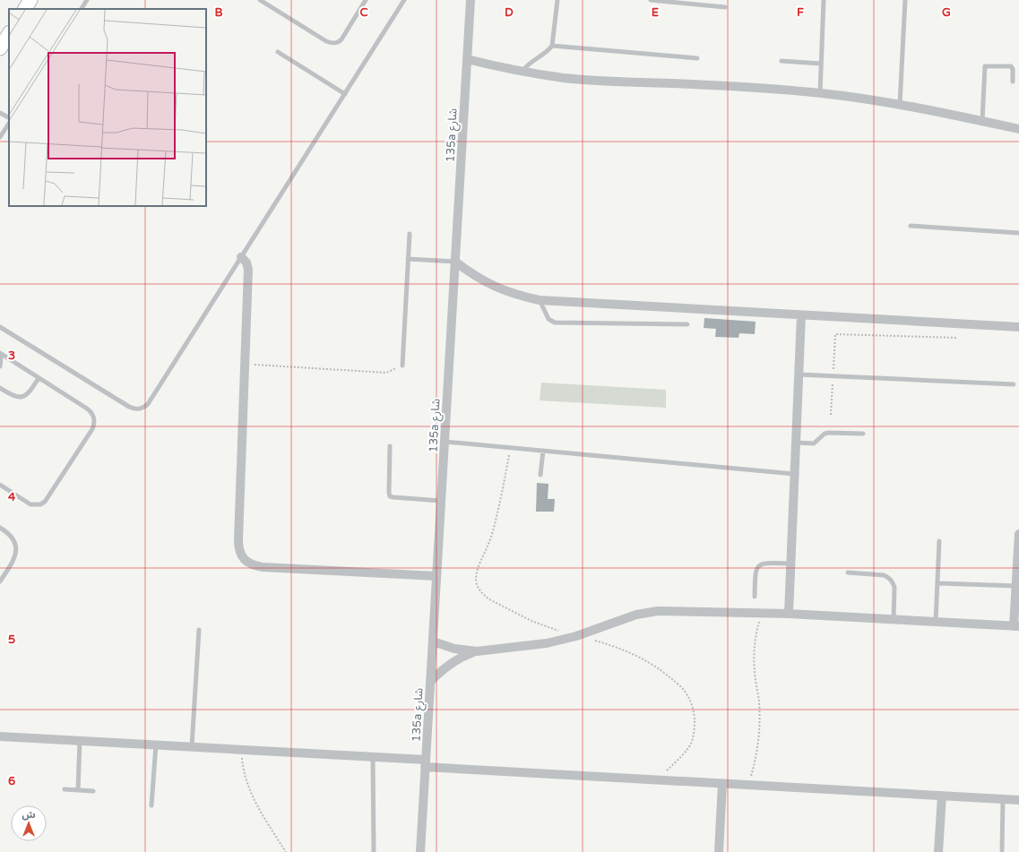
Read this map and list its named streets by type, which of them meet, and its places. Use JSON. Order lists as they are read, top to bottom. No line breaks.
{"streets":{"street":["135a شارع"]},"north":"top","grid":{"columns":["B","C","D","E","F","G"],"rows":["3","4","5","6"]}}
